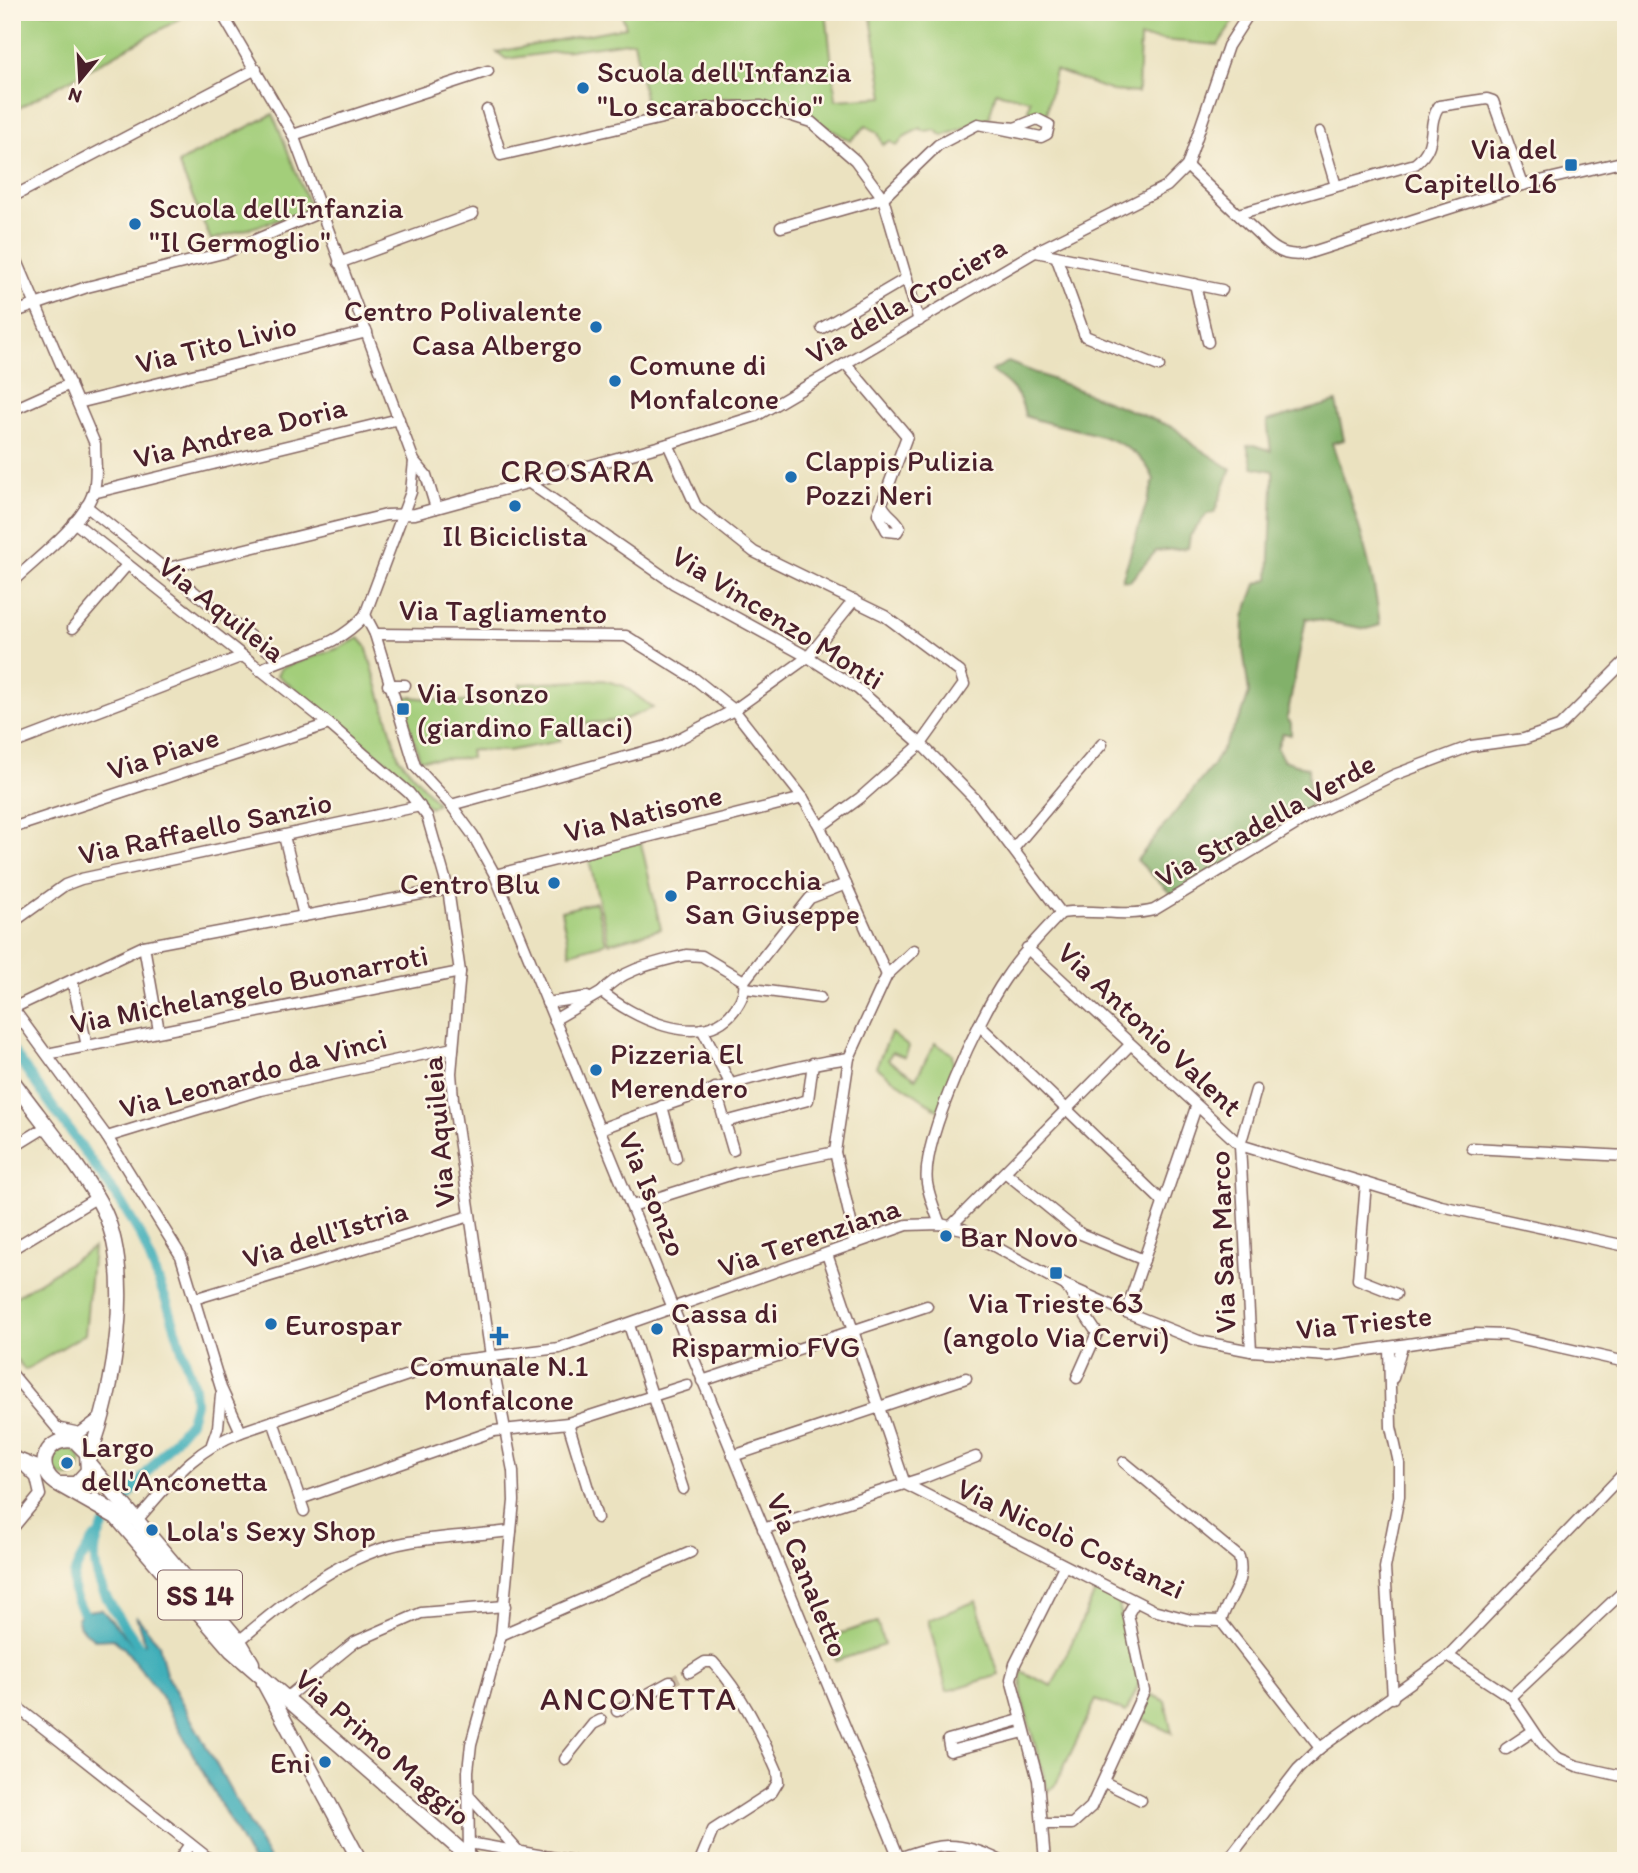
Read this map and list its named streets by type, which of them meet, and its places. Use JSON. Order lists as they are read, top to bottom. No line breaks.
{"streets":{"main road":["SS 14","Via Primo Maggio"],"street":["Via della Crociera","Via Tito Livio","Via Andrea Doria","Via Aquileia","Via Tagliamento","Via Vincenzo Monti","Via Piave","Via Natisone","Via Stradella Verde","Via Raffaello Sanzio","Via Michelangelo Buonarroti","Via Antonio Valent","Via Leonardo da Vinci","Via Isonzo","Via dell'Istria","Via Terenziana","Via San Marco","Via Trieste","Via Nicolò Costanzi","Via Canaletto"]},"crossings":[["Via della Crociera","Via Aquileia"],["Via della Crociera","Via Vincenzo Monti"],["Via Aquileia","Via Piave"],["Via Aquileia","Via Raffaello Sanzio"],["Via Aquileia","Via Michelangelo Buonarroti"],["Via Aquileia","Via Leonardo da Vinci"],["Via Aquileia","Via dell'Istria"],["Via Aquileia","Via Terenziana"],["Via Aquileia","Via Primo Maggio"],["Via Tagliamento","Via Natisone"],["Via Tagliamento","Via Isonzo"],["Via Vincenzo Monti","Via Stradella Verde"],["Via Natisone","Via Isonzo"],["Via Antonio Valent","Via San Marco"],["Via Isonzo","Via Terenziana"],["Via Isonzo","Via Canaletto"],["Via Terenziana","Via Trieste"],["Via Terenziana","Via Canaletto"],["Via Terenziana","SS 14"],["Via San Marco","Via Trieste"],["SS 14","Via Primo Maggio"]],"districts":["CROSARA","ANCONETTA"],"places":{"other":["Scuola dell'Infanzia \"Lo scarabocchio\"","Scuola dell'Infanzia \"Il Germoglio\"","Centro Polivalente Casa Albergo","Comune di Monfalcone","Clappis Pulizia Pozzi Neri","Il Biciclista","Centro Blu","Parrocchia San Giuseppe","Pizzeria El Merendero","Bar Novo","Eurospar","Cassa di Risparmio FVG","Largo dell'Anconetta","Lola's Sexy Shop","Eni"],"transit":["Via del Capitello 16","Via Isonzo (giardino Fallaci)","Via Trieste 63 (angolo Via Cervi)"],"health":["Comunale N.1 Monfalcone"]},"north":"bottom"}
